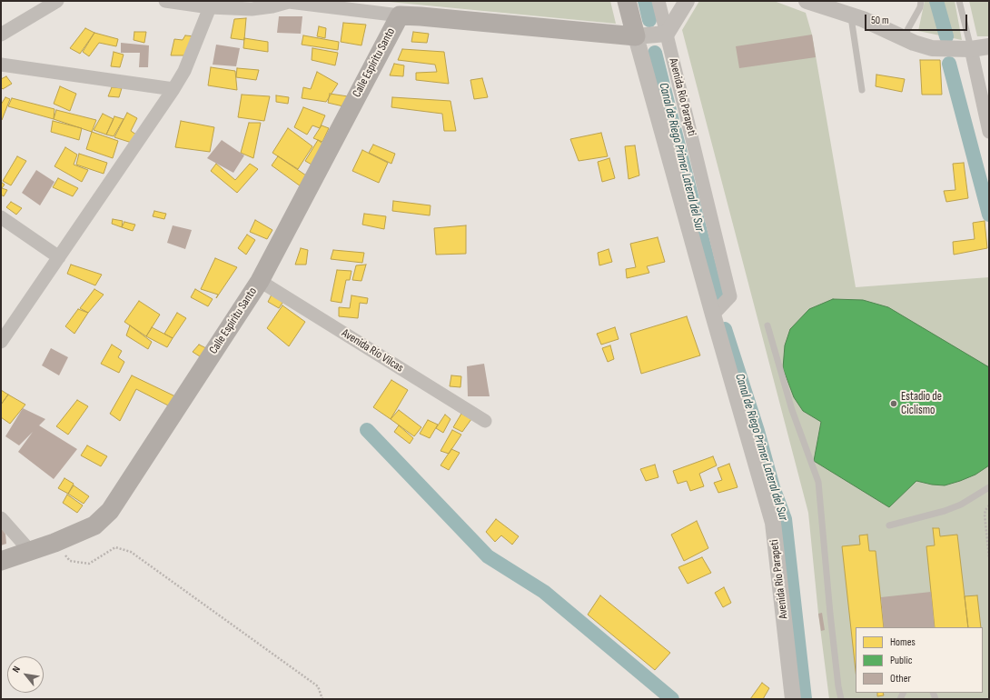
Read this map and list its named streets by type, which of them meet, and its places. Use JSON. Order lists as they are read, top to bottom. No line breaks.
{"streets":{"main road":["Calle Espíritu Santo","Avenida Río Parapeti"],"street":["Avenida Río Vilcas"]},"crossings":[["Calle Espíritu Santo","Avenida Río Vilcas"]],"water":["Canal de Riego Primer Lateral del Sur"],"places":["Estadio de Ciclismo"],"legend":["Homes","Public","Other"],"scale_bar":"50 m","north":"top left"}
